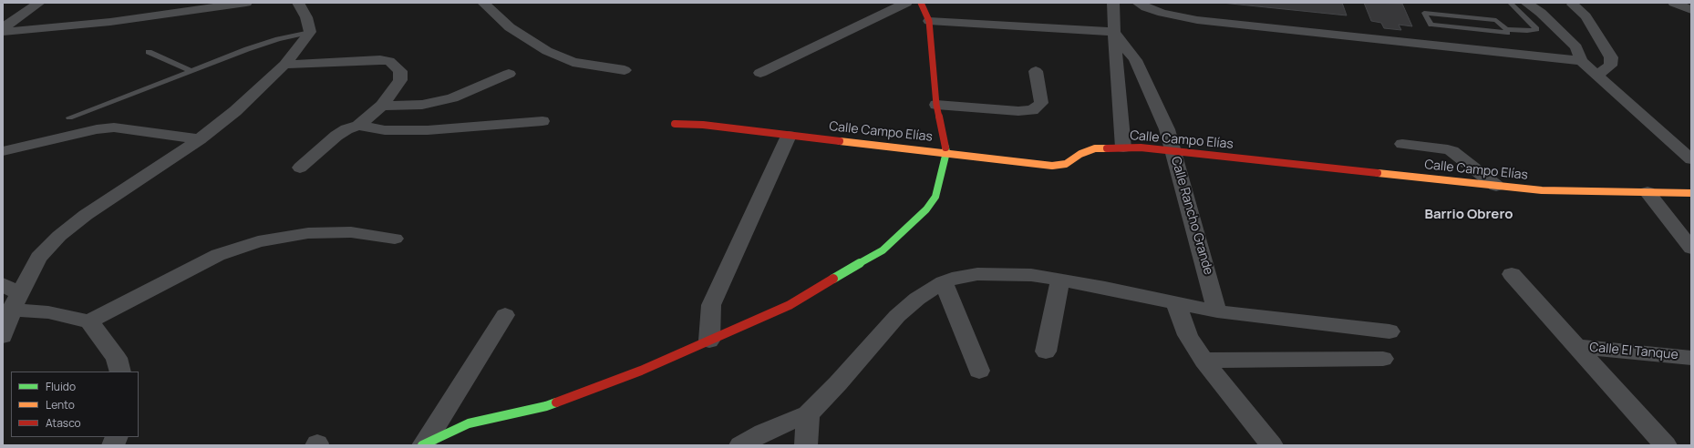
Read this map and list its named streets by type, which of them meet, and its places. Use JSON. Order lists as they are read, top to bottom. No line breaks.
{"streets":{"street":["Calle Campo Elías","Calle Rancho Grande","Calle El Tanque"]},"crossings":[["Calle Campo Elías","Calle Rancho Grande"]],"districts":["Barrio Obrero"],"legend":["Fluido","Lento","Atasco"]}
